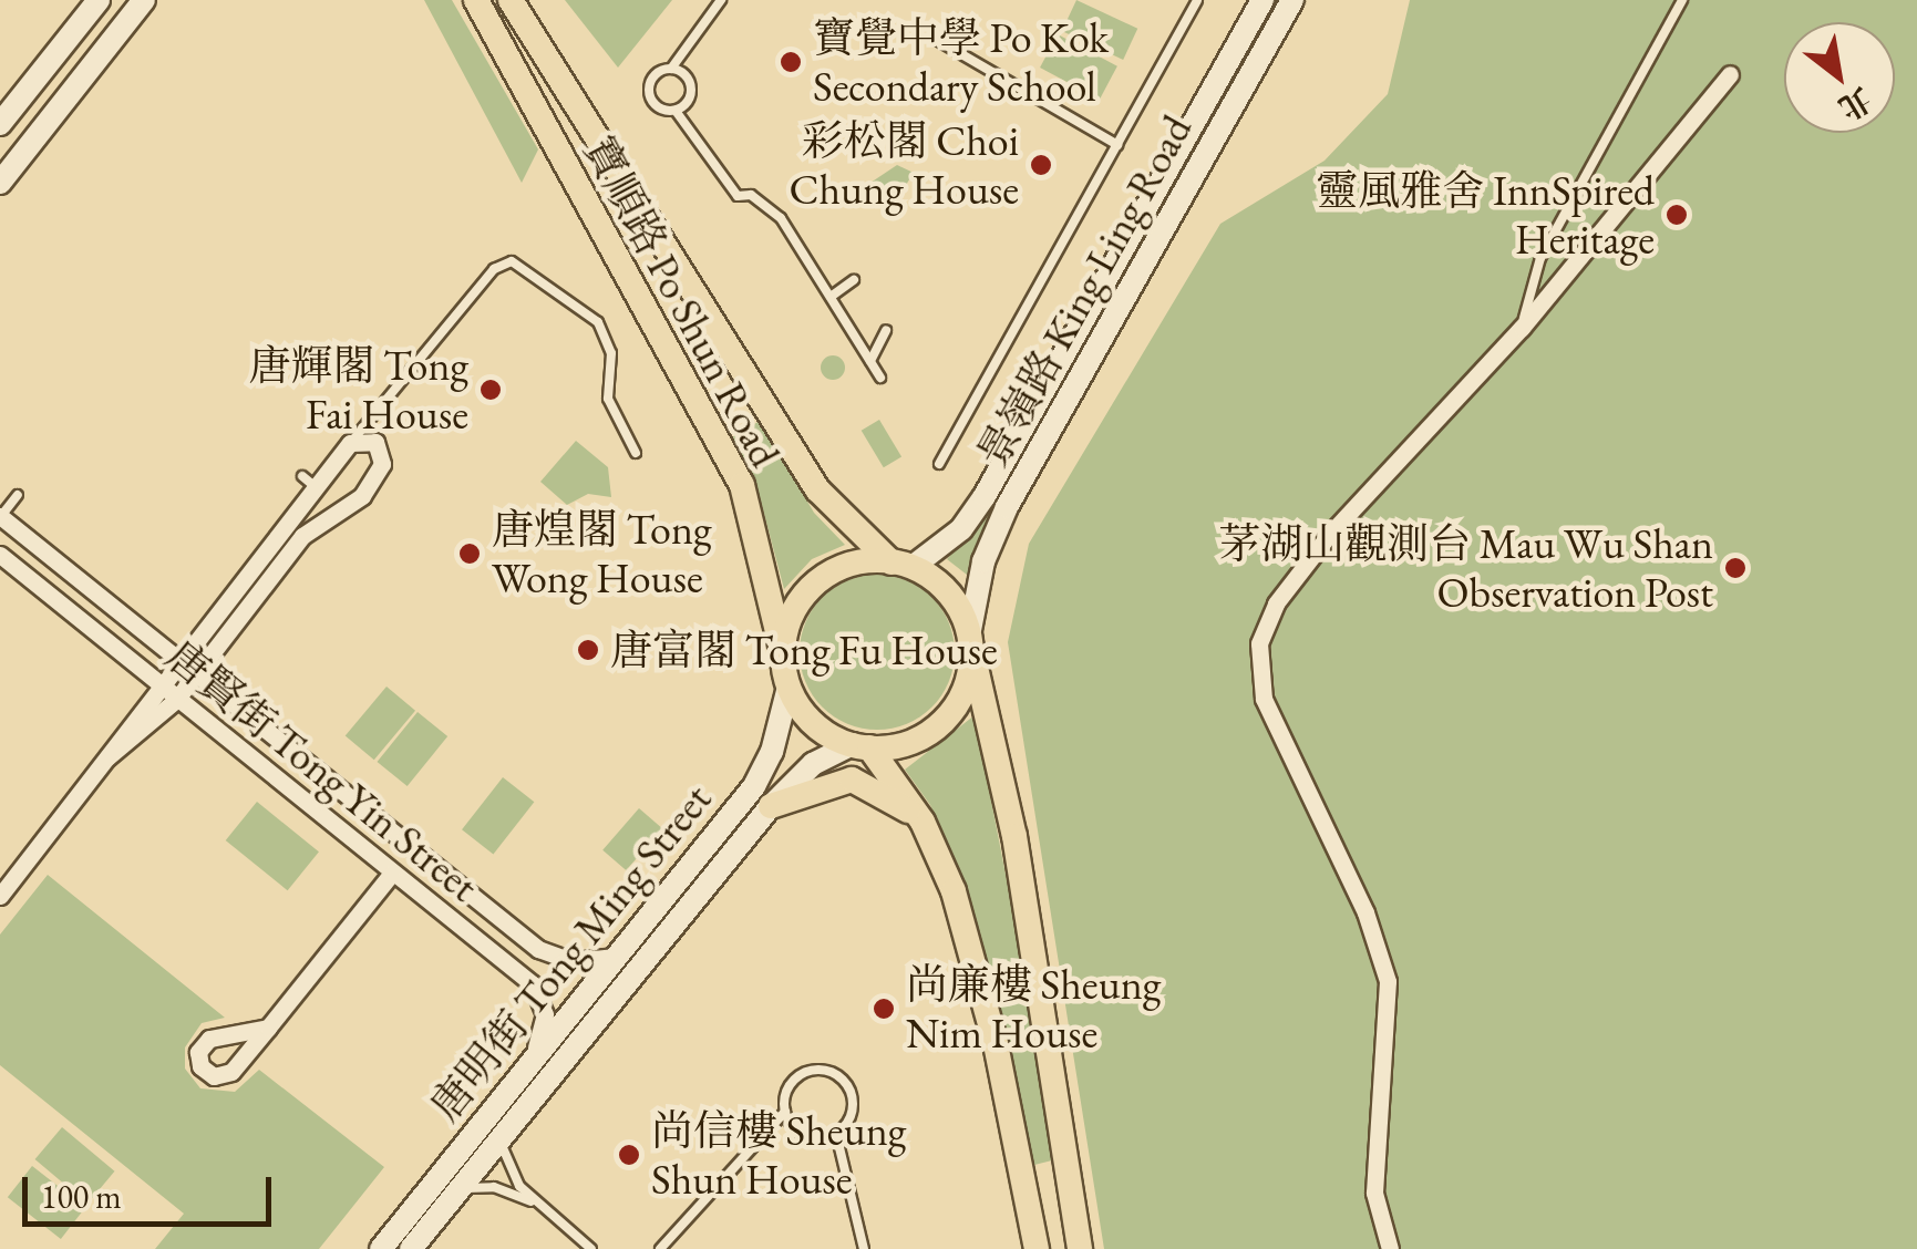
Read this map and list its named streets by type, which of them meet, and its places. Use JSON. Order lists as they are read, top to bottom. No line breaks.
{"streets":{"main road":["景嶺路 King Ling Road","寶順路 Po Shun Road","唐明街 Tong Ming Street"],"street":["唐賢街 Tong Yin Street"]},"crossings":[["景嶺路 King Ling Road","寶順路 Po Shun Road"],["景嶺路 King Ling Road","唐明街 Tong Ming Street"],["寶順路 Po Shun Road","唐明街 Tong Ming Street"],["唐賢街 Tong Yin Street","唐明街 Tong Ming Street"]],"places":["寶覺中學 Po Kok Secondary School","彩松閣 Choi Chung House","靈風雅舍 InnSpired Heritage","唐輝閣 Tong Fai House","唐煌閣 Tong Wong House","茅湖山觀測台 Mau Wu Shan Observation Post","唐富閣 Tong Fu House","尚廉樓 Sheung Nim House","尚信樓 Sheung Shun House"],"scale_bar":"100 m","north":"bottom right"}
